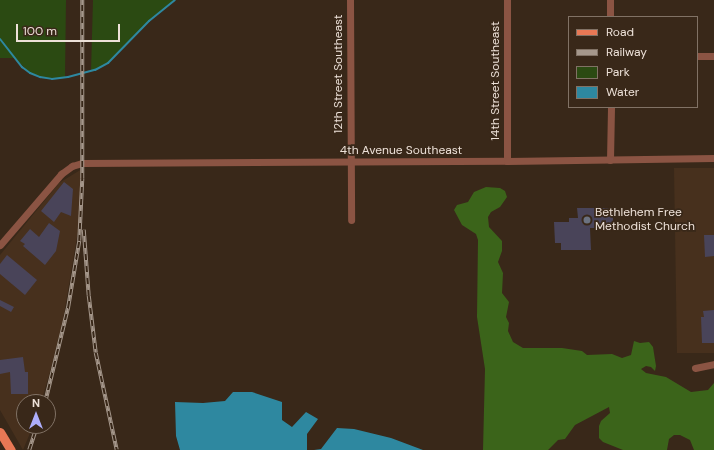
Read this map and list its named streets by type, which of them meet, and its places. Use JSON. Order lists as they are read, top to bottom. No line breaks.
{"streets":{"street":["12th Street Southeast","14th Street Southeast","4th Avenue Southeast"]},"crossings":[["12th Street Southeast","4th Avenue Southeast"],["14th Street Southeast","4th Avenue Southeast"]],"places":["Bethlehem Free Methodist Church"],"legend":["Road","Railway","Park","Water"],"scale_bar":"100 m","north":"top"}
